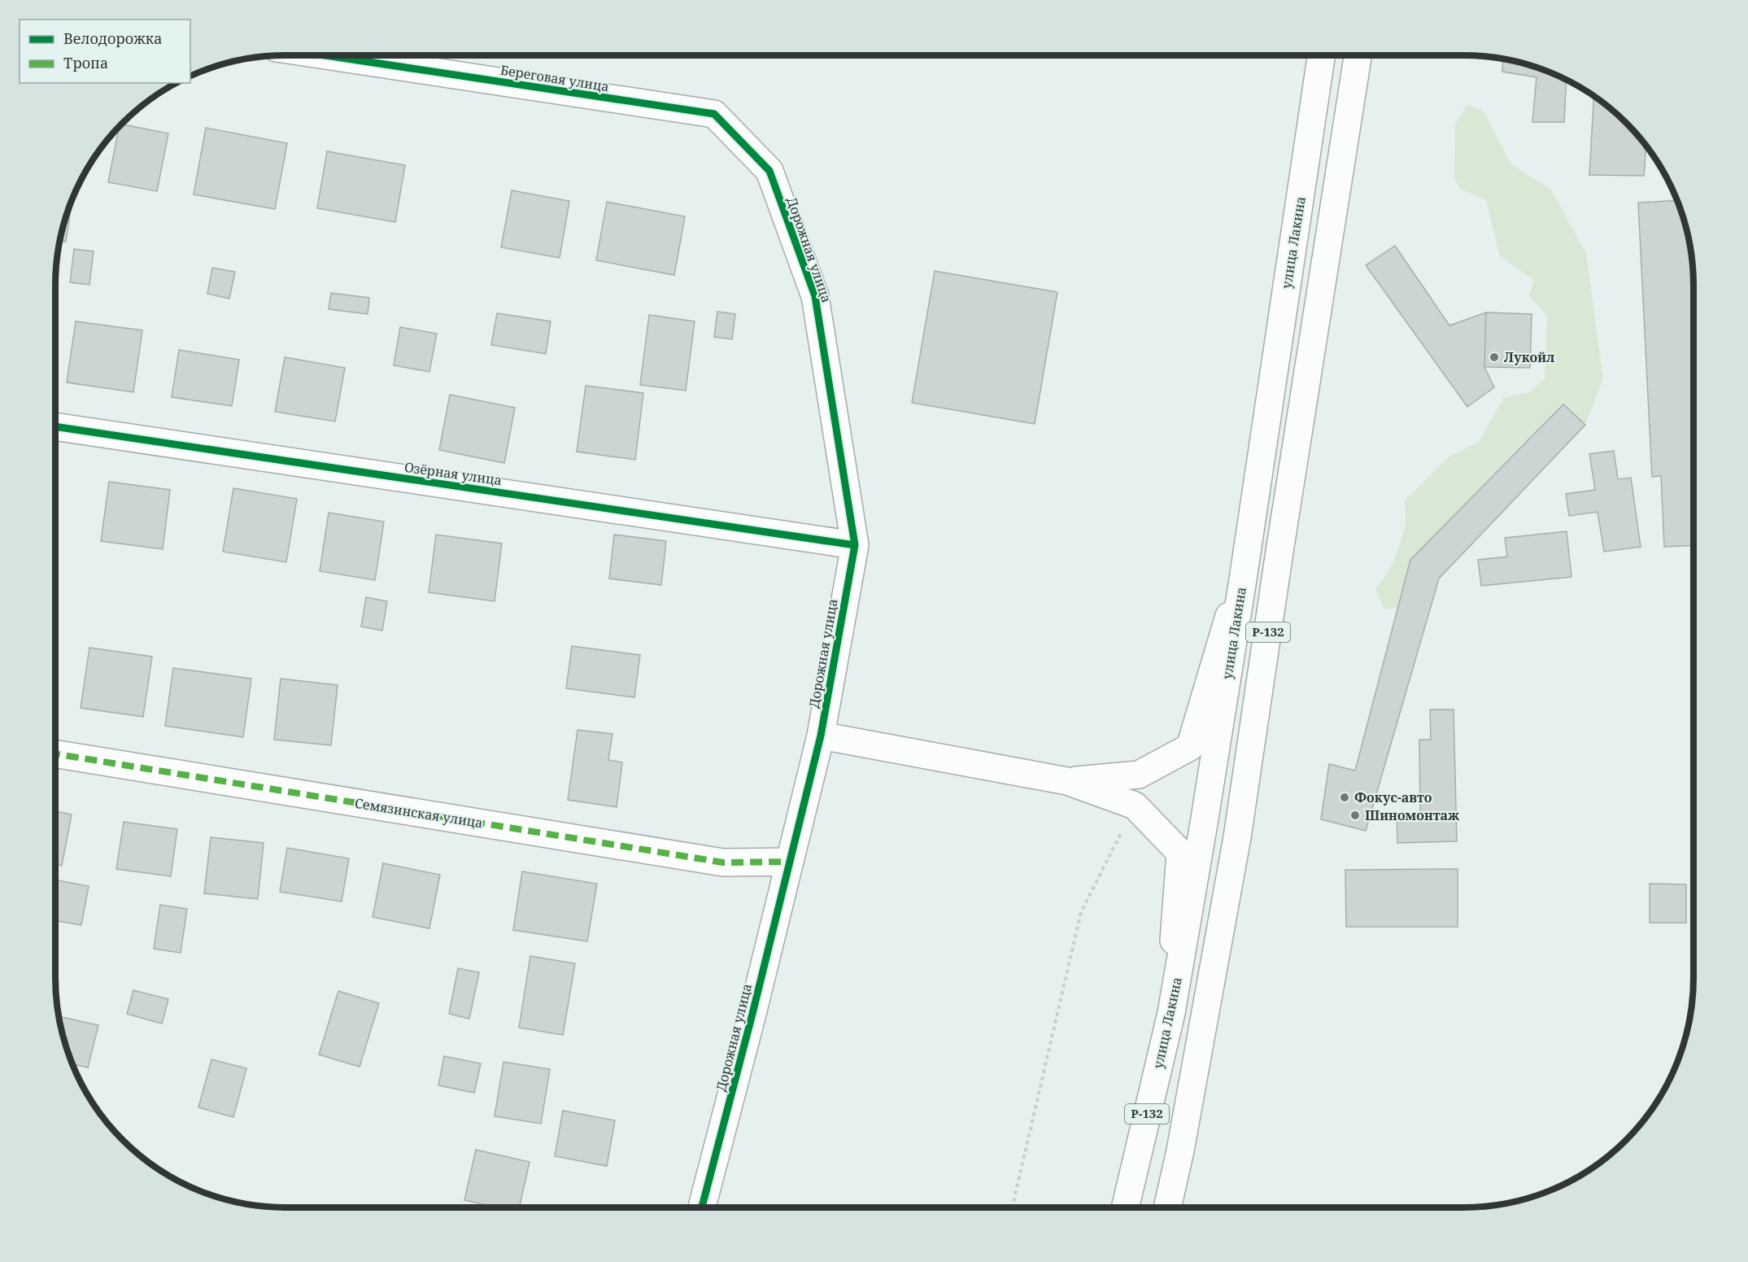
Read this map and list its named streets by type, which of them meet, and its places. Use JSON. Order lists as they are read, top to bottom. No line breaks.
{"streets":{"main road":["Береговая улица","улица Лакина","Дорожная улица","Озёрная улица","Р-132","Семязинская улица"]},"crossings":[["Береговая улица","Дорожная улица"],["Дорожная улица","Озёрная улица"],["Дорожная улица","Семязинская улица"]],"places":["Лукойл","Фокус-авто","Шиномонтаж"],"legend":["Велодорожка","Тропа"]}
